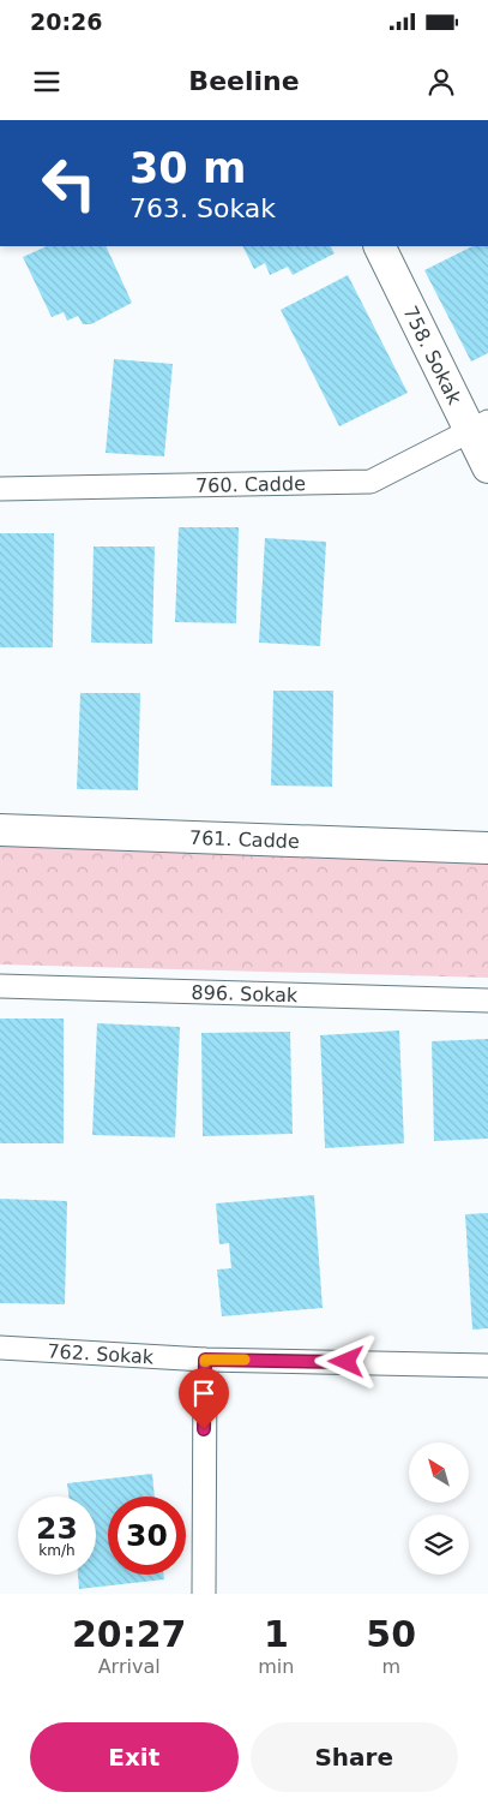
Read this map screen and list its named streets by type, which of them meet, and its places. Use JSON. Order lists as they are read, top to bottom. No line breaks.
{"streets":{"street":["758. Sokak","760. Cadde","761. Cadde","896. Sokak","762. Sokak"]},"crossings":[["758. Sokak","760. Cadde"]],"north":"top left","page":{"status":"20:26","header":"Beeline","turn":["30 m","763. Sokak"],"speed":"23 km/h","limit":"30","eta":["20:27","Arrival","1","min","50","m"],"buttons":["Exit","Share"]}}
